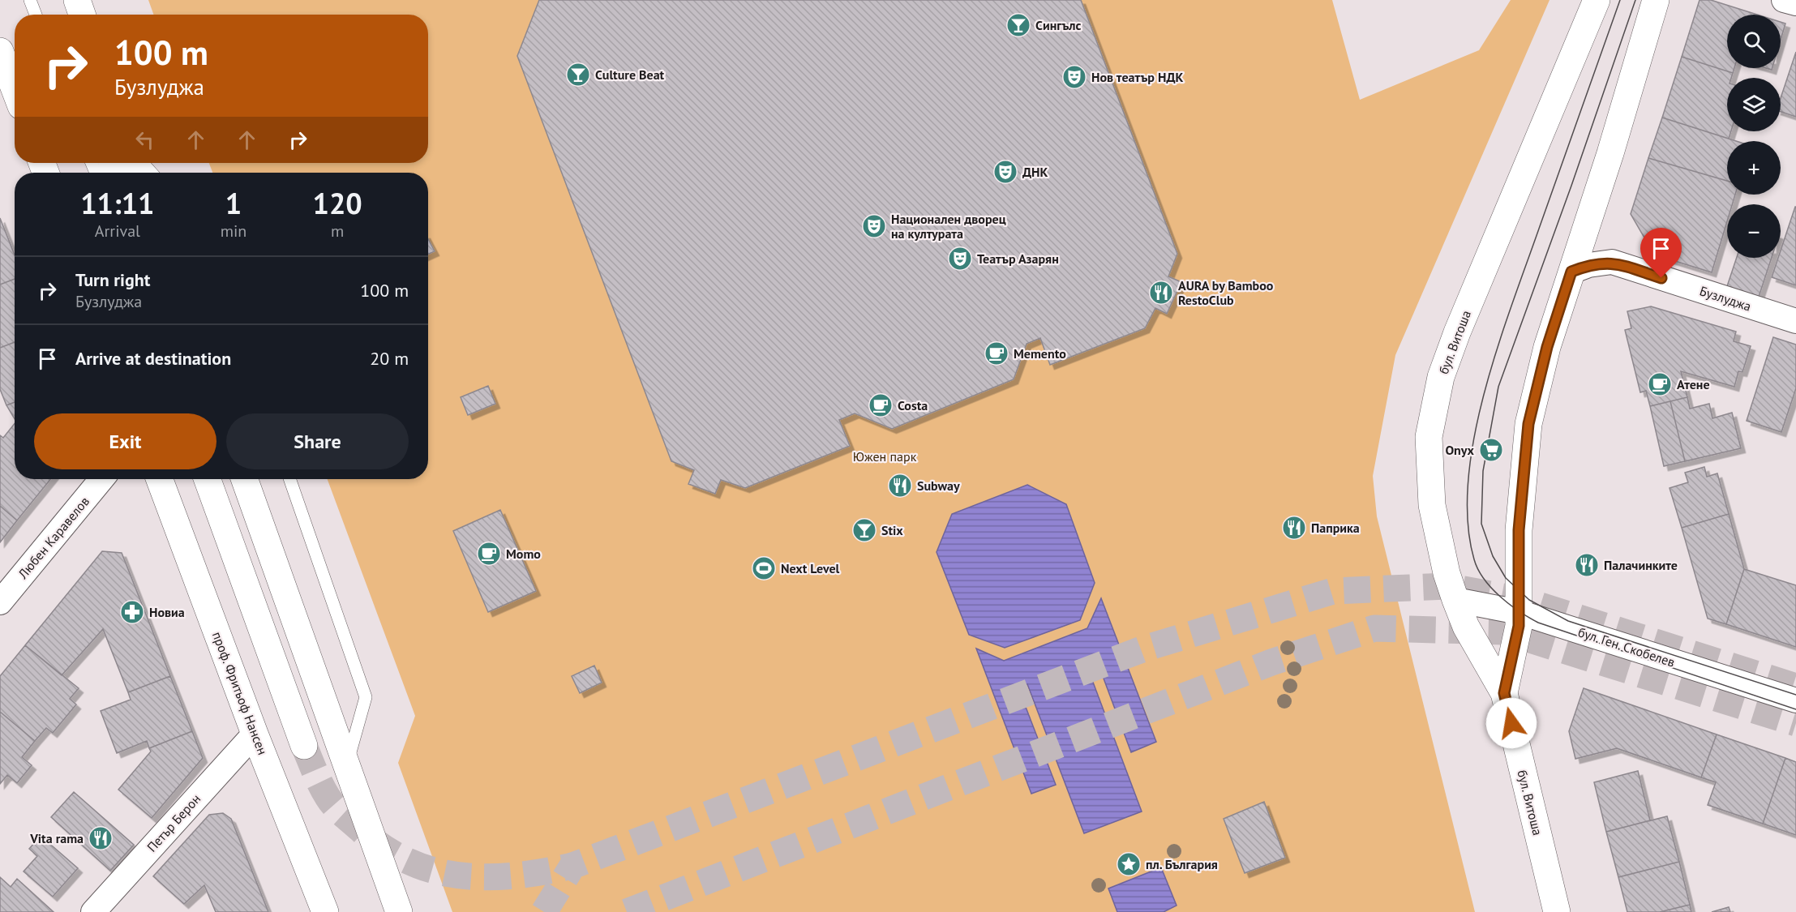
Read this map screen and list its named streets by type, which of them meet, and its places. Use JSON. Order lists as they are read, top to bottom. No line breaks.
{"streets":{"street":["Бузлуджа","бул. Витоша","Любен Каравелов","бул. Ген. Скобелев","проф. Фритьоф Нансен","Петър Берон"]},"crossings":[["Бузлуджа","бул. Витоша"],["бул. Витоша","бул. Ген. Скобелев"],["проф. Фритьоф Нансен","Петър Берон"]],"parks":["Южен парк"],"places":{"bar":["Сингълс","Culture Beat","Stix"],"theatre":["Нов театър НДК","ДНК","Национален дворец на културата","Театър Азарян"],"restaurant":["AURA by Bamboo RestoClub","Subway","Паприка","Палачинките","Vita rama"],"cafe":["Memento","Атене","Costa","Momo"],"supermarket":["Onyx"],"sports":["Next Level"],"pharmacy":["Новиа"],"place":["пл. България"]},"page":{"map_buttons":["+","−"],"turn":["100 m","Бузлуджа"],"eta":["11:11","Arrival","1","min","120","m"],"list":[{"name":"Turn right","note":"Бузлуджа","value":"100 m"},{"name":"Arrive at destination","value":"20 m"}],"buttons":["Exit","Share"]}}
